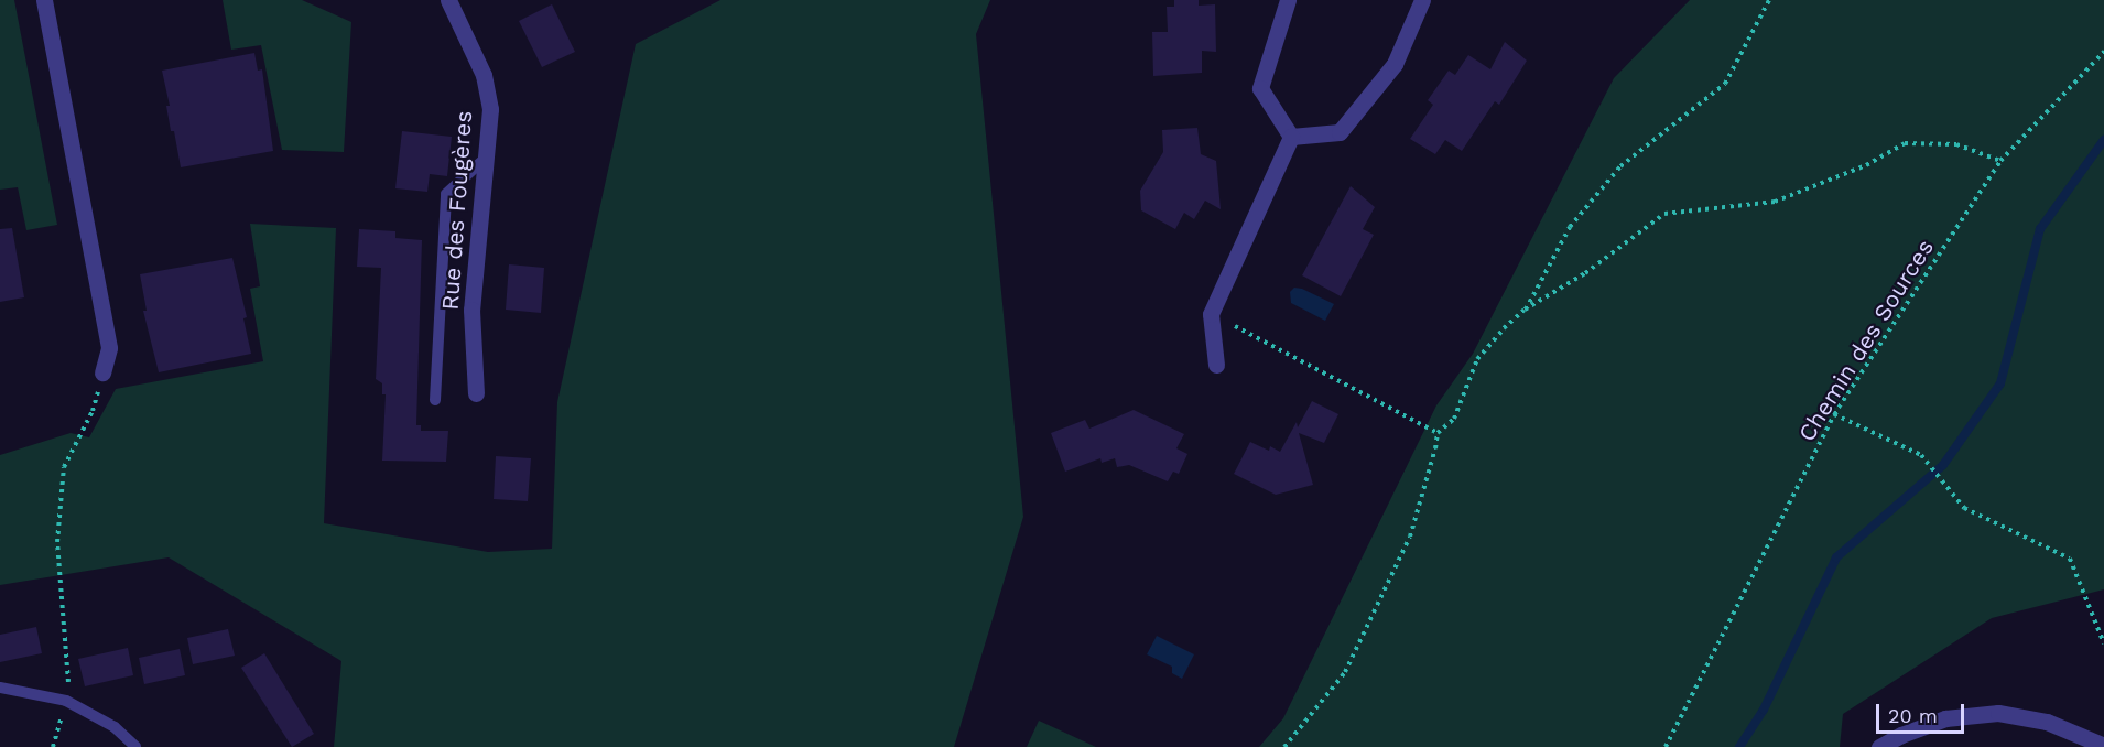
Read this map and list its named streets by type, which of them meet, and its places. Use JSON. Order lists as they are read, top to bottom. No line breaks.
{"streets":{"street":["Rue des Fougères"],"path":["Chemin des Sources"]},"scale_bar":"20 m"}
